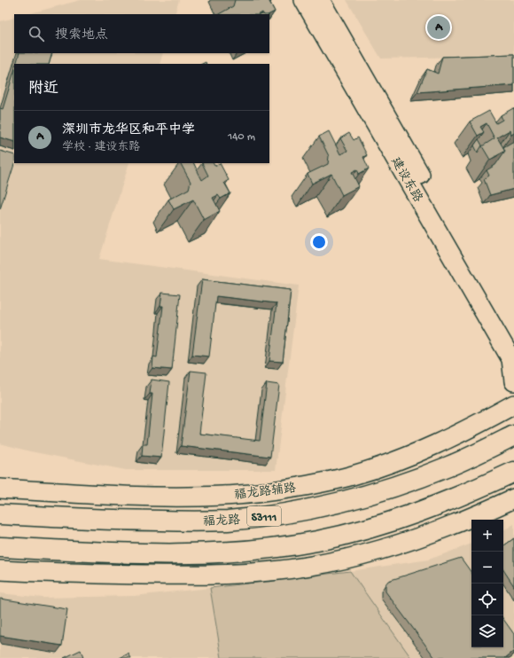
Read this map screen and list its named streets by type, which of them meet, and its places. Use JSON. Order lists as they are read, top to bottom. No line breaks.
{"streets":{"highway":["S3111","福龙路"],"main road":["建设东路","福龙路辅路"]},"page":{"pins":"A","search":"搜索地点","heading":"附近","list":[{"mark":"A","name":"深圳市龙华区和平中学","note":"学校 · 建设东路","value":"140 m"}],"map_buttons":["+","−"]}}
